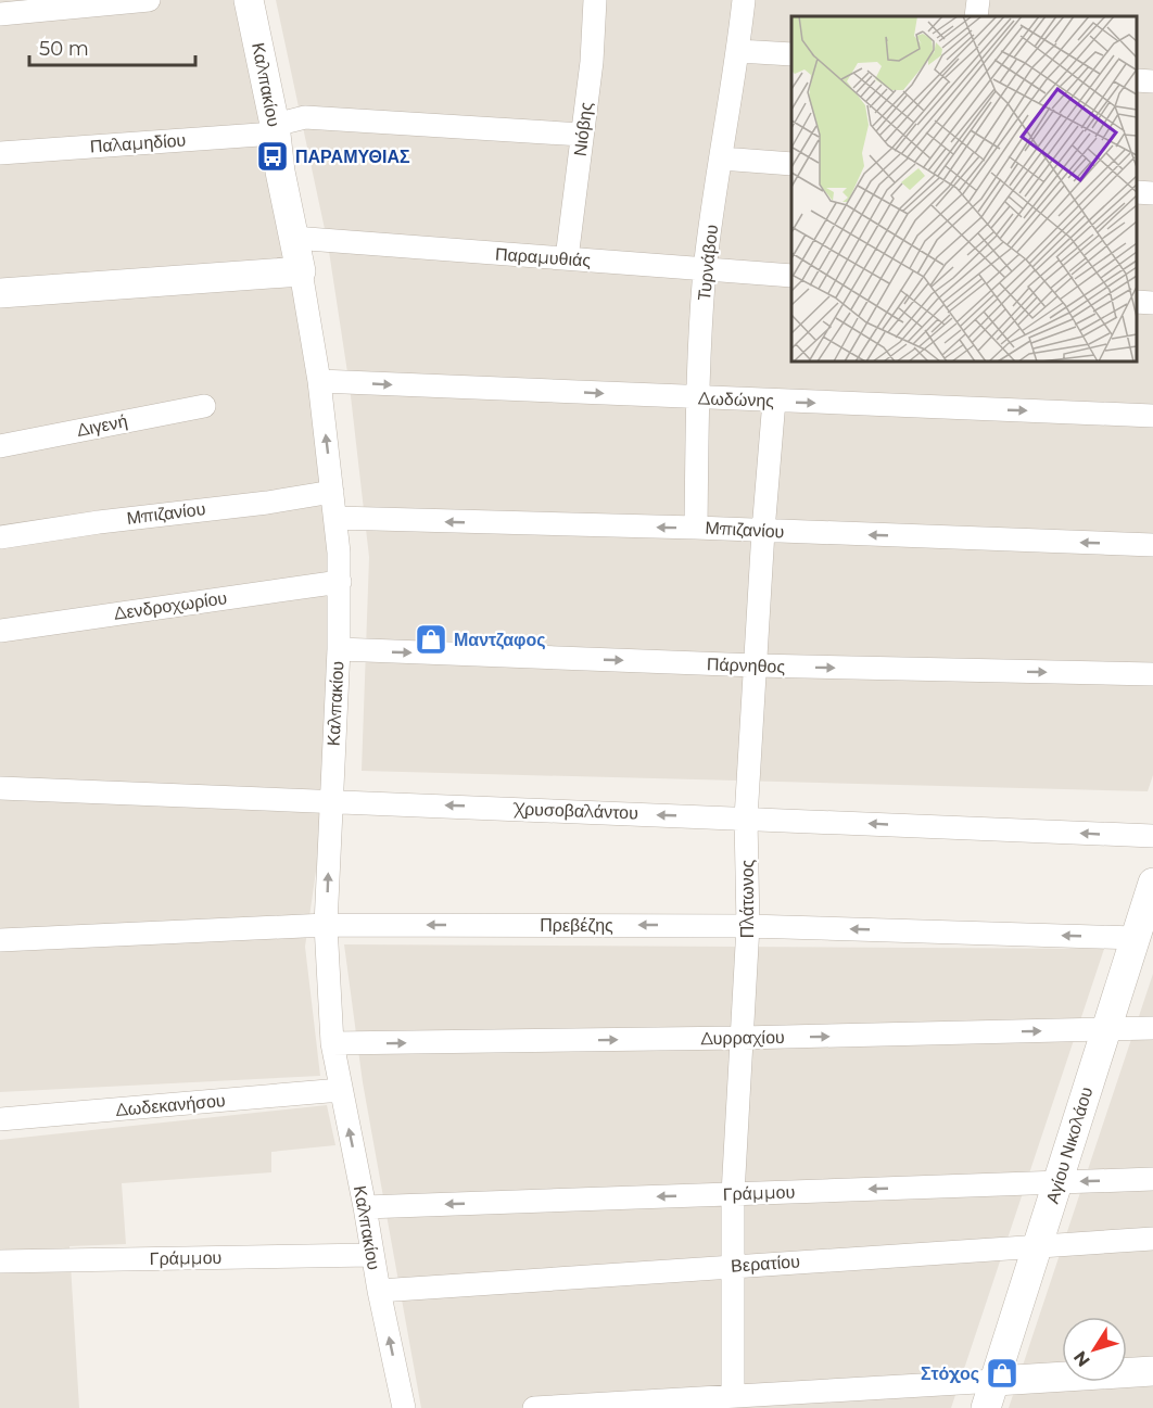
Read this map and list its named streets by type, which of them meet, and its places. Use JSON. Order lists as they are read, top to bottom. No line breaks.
{"streets":{"street":["Καλπακίου","Νιόβης","Παλαμηδίου","Παραμυθιάς","Τυρνάβου","Δωδώνης","Διγενή","Μπιζανίου","Δενδροχωρίου","Πάρνηθος","Χρυσοβαλάντου","Πλάτωνος","Πρεβέζης","Δυρραχίου","Δωδεκανήσου","Αγίου Νικολάου","Γράμμου","Βερατίου"]},"crossings":[["Καλπακίου","Παλαμηδίου"],["Καλπακίου","Παραμυθιάς"],["Καλπακίου","Δωδώνης"],["Καλπακίου","Μπιζανίου"],["Καλπακίου","Δενδροχωρίου"],["Καλπακίου","Πάρνηθος"],["Καλπακίου","Χρυσοβαλάντου"],["Καλπακίου","Πρεβέζης"],["Καλπακίου","Δυρραχίου"],["Καλπακίου","Δωδεκανήσου"],["Καλπακίου","Γράμμου"],["Καλπακίου","Βερατίου"],["Νιόβης","Παλαμηδίου"],["Νιόβης","Παραμυθιάς"],["Παραμυθιάς","Τυρνάβου"],["Τυρνάβου","Δωδώνης"],["Τυρνάβου","Μπιζανίου"],["Δωδώνης","Πλάτωνος"],["Μπιζανίου","Πλάτωνος"],["Πάρνηθος","Πλάτωνος"],["Χρυσοβαλάντου","Πλάτωνος"],["Πλάτωνος","Πρεβέζης"],["Πλάτωνος","Δυρραχίου"],["Πλάτωνος","Γράμμου"],["Πλάτωνος","Βερατίου"],["Πρεβέζης","Αγίου Νικολάου"],["Δυρραχίου","Αγίου Νικολάου"],["Αγίου Νικολάου","Γράμμου"],["Αγίου Νικολάου","Βερατίου"]],"one_way":["Δωδώνης","Μπιζανίου","Πάρνηθος","Χρυσοβαλάντου","Πρεβέζης","Δυρραχίου"],"places":{"bus stop":["ΠΑΡΑΜΥΘΙΑΣ"],"shop":["Μαντζαφος","Στόχος"]},"scale_bar":"50 m","north":"bottom left"}
